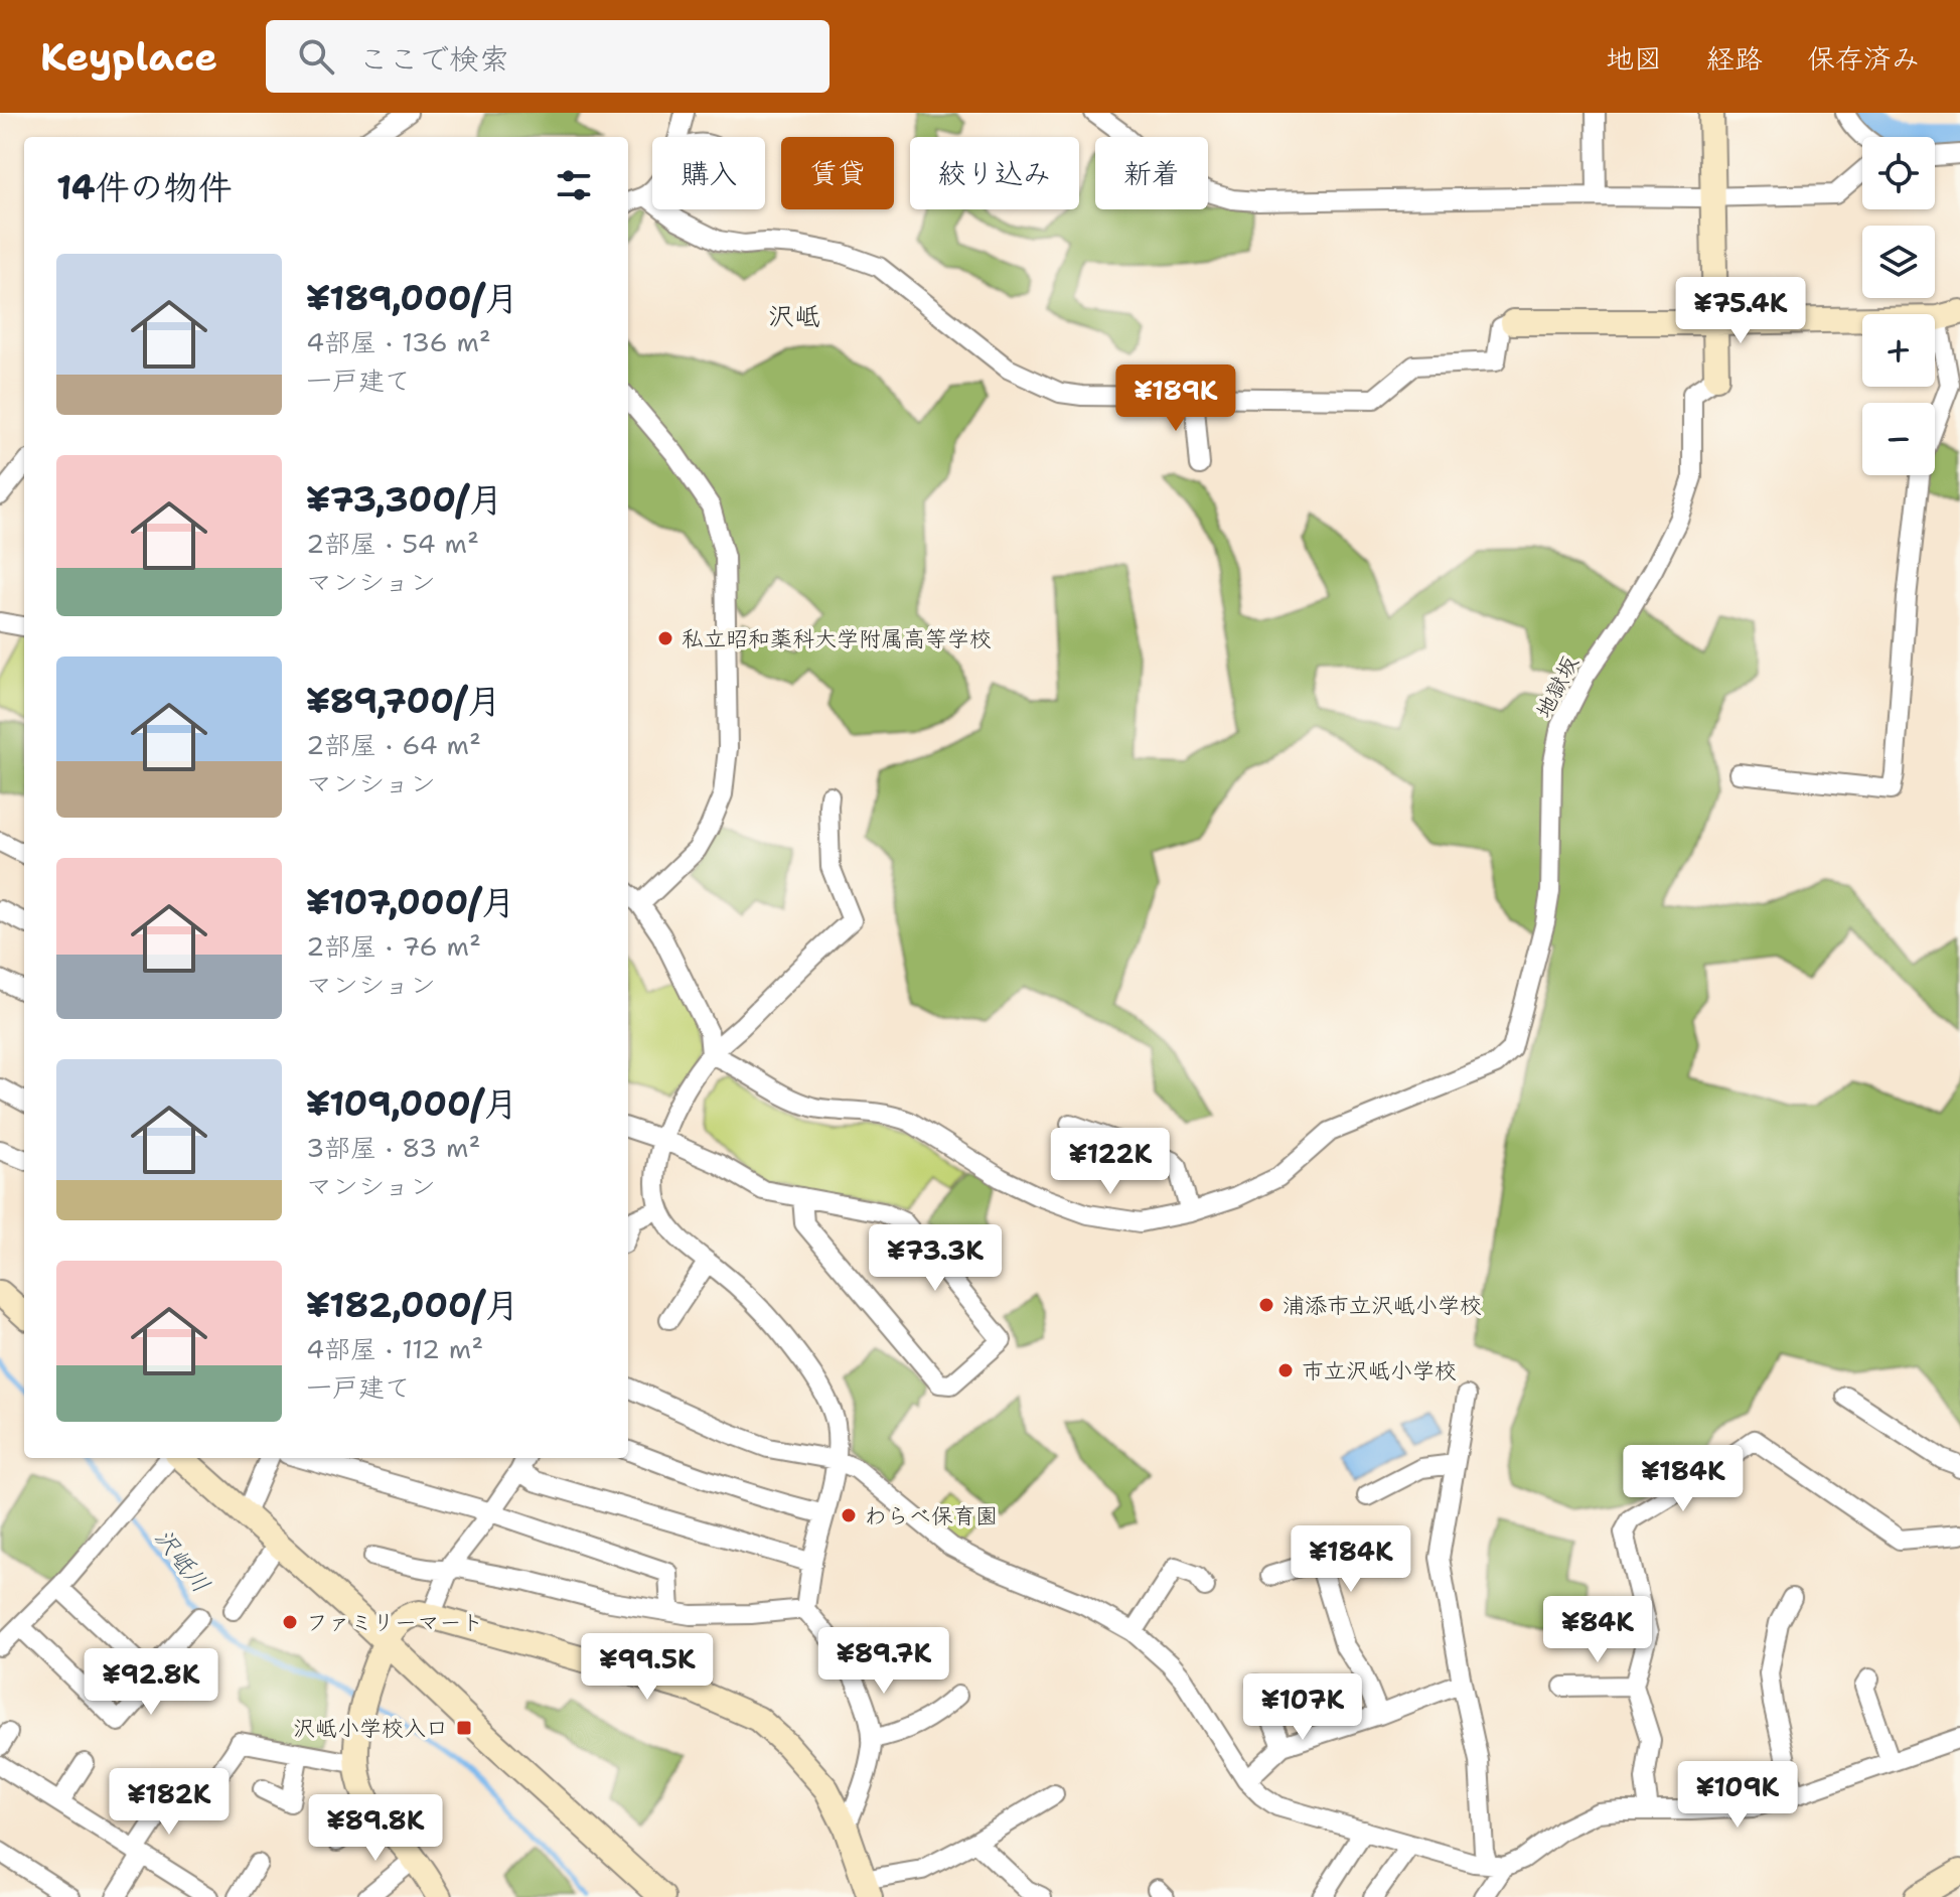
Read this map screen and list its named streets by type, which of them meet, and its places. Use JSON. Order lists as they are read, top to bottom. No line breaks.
{"streets":{"street":["地獄坂"]},"districts":["沢岻"],"water":["沢岻川"],"places":{"other":["私立昭和薬科大学附属高等学校","浦添市立沢岻小学校","市立沢岻小学校","わらべ保育園","ファミリーマート"],"transit":["沢岻小学校入口"]},"page":{"header":"Keyplace","search":"ここで検索","nav":["地図","経路","保存済み"],"map_buttons":["+","−"],"chip":["購入","賃貸","絞り込み","新着"],"heading":"14件の物件","list":[{"name":"¥189,000/月","note":"4部屋 · 136 m² · 一戸建て"},{"name":"¥73,300/月","note":"2部屋 · 54 m² · マンション"},{"name":"¥89,700/月","note":"2部屋 · 64 m² · マンション"},{"name":"¥107,000/月","note":"2部屋 · 76 m² · マンション"},{"name":"¥109,000/月","note":"3部屋 · 83 m² · マンション"},{"name":"¥182,000/月","note":"4部屋 · 112 m² · 一戸建て"}],"price":["¥75.4K","¥189K","¥122K","¥73.3K","¥184K","¥184K","¥84K","¥89.7K","¥99.5K","¥92.8K","¥107K","¥109K","¥182K","¥89.8K"]}}
